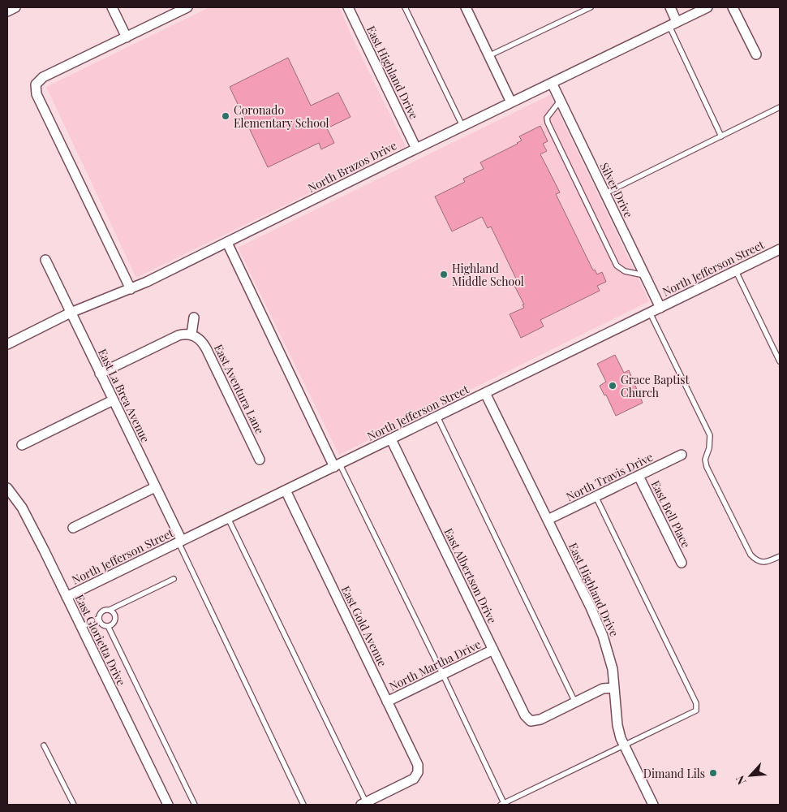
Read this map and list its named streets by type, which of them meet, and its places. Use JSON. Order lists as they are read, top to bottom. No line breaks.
{"streets":{"street":["East Highland Drive","North Brazos Drive","Silver Drive","North Jefferson Street","East Aventura Lane","East La Brea Avenue","North Travis Drive","East Bell Place","East Albertson Drive","East Gold Avenue","East Glorietta Drive","North Martha Drive"]},"crossings":[["East Highland Drive","North Brazos Drive"],["East Highland Drive","North Jefferson Street"],["East Highland Drive","North Travis Drive"],["North Brazos Drive","Silver Drive"],["North Brazos Drive","East La Brea Avenue"],["Silver Drive","North Jefferson Street"],["North Jefferson Street","East La Brea Avenue"],["North Jefferson Street","East Albertson Drive"],["North Jefferson Street","East Gold Avenue"],["North Jefferson Street","East Glorietta Drive"],["North Travis Drive","East Bell Place"],["East Albertson Drive","North Martha Drive"],["East Gold Avenue","North Martha Drive"]],"places":["Coronado Elementary School","Highland Middle School","Grace Baptist Church","Dimand Lils"],"north":"bottom left"}
